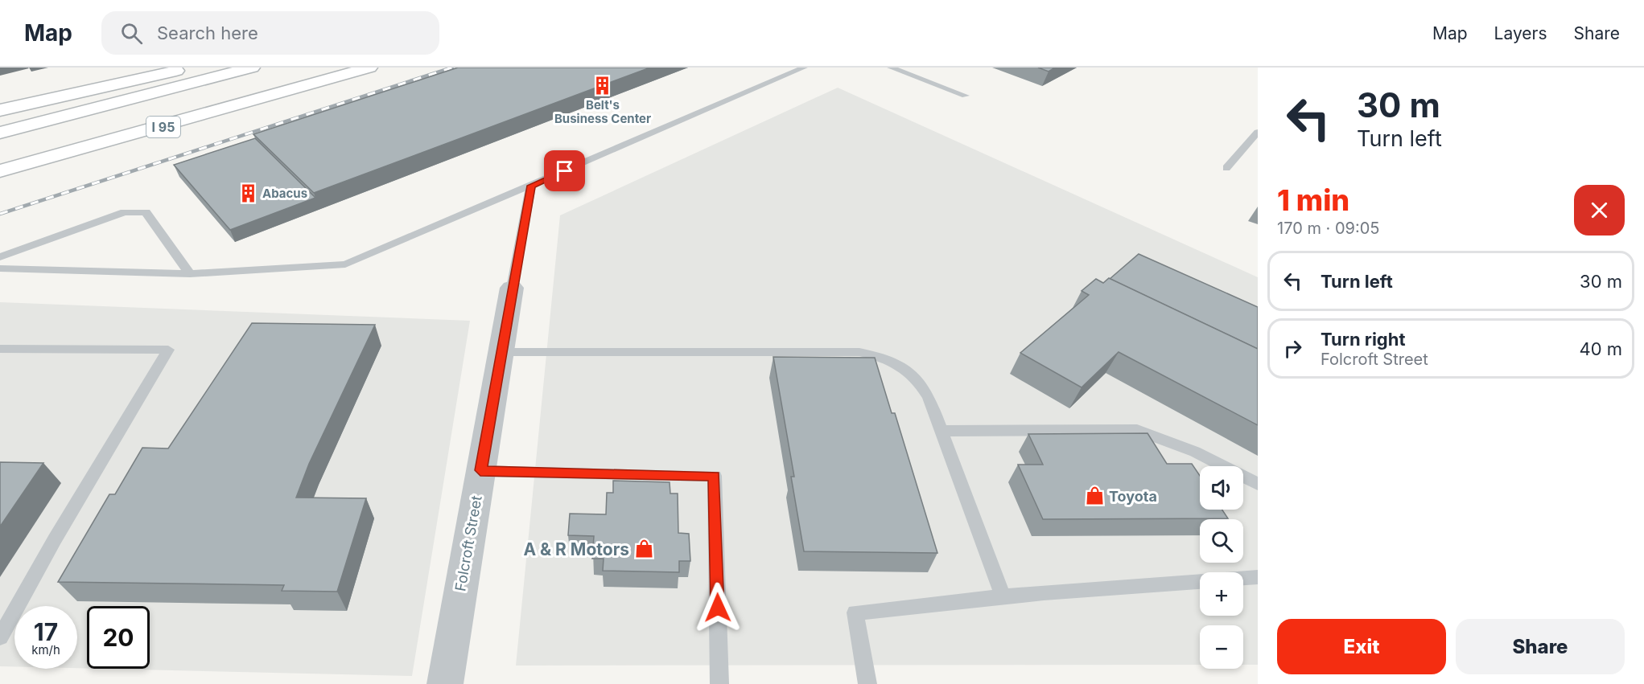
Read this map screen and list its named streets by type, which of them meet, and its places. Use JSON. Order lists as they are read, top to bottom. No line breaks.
{"streets":{"highway":["I 95"],"street":["Folcroft Street"]},"places":{"building":["Belt's Business Center","Abacus"],"shop":["Toyota","A & R Motors"]},"page":{"header":"Map","search":"Search here","nav":["Map","Layers","Share"],"turn":["30 m","Turn left"],"heading":["1 min","170 m · 09:05"],"list":[{"name":"Turn left","value":"30 m"},{"name":"Turn right","note":"Folcroft Street","value":"40 m"}],"map_buttons":["+","−"],"speed":"17 km/h","limit":"20","buttons":["Exit","Share"]}}
